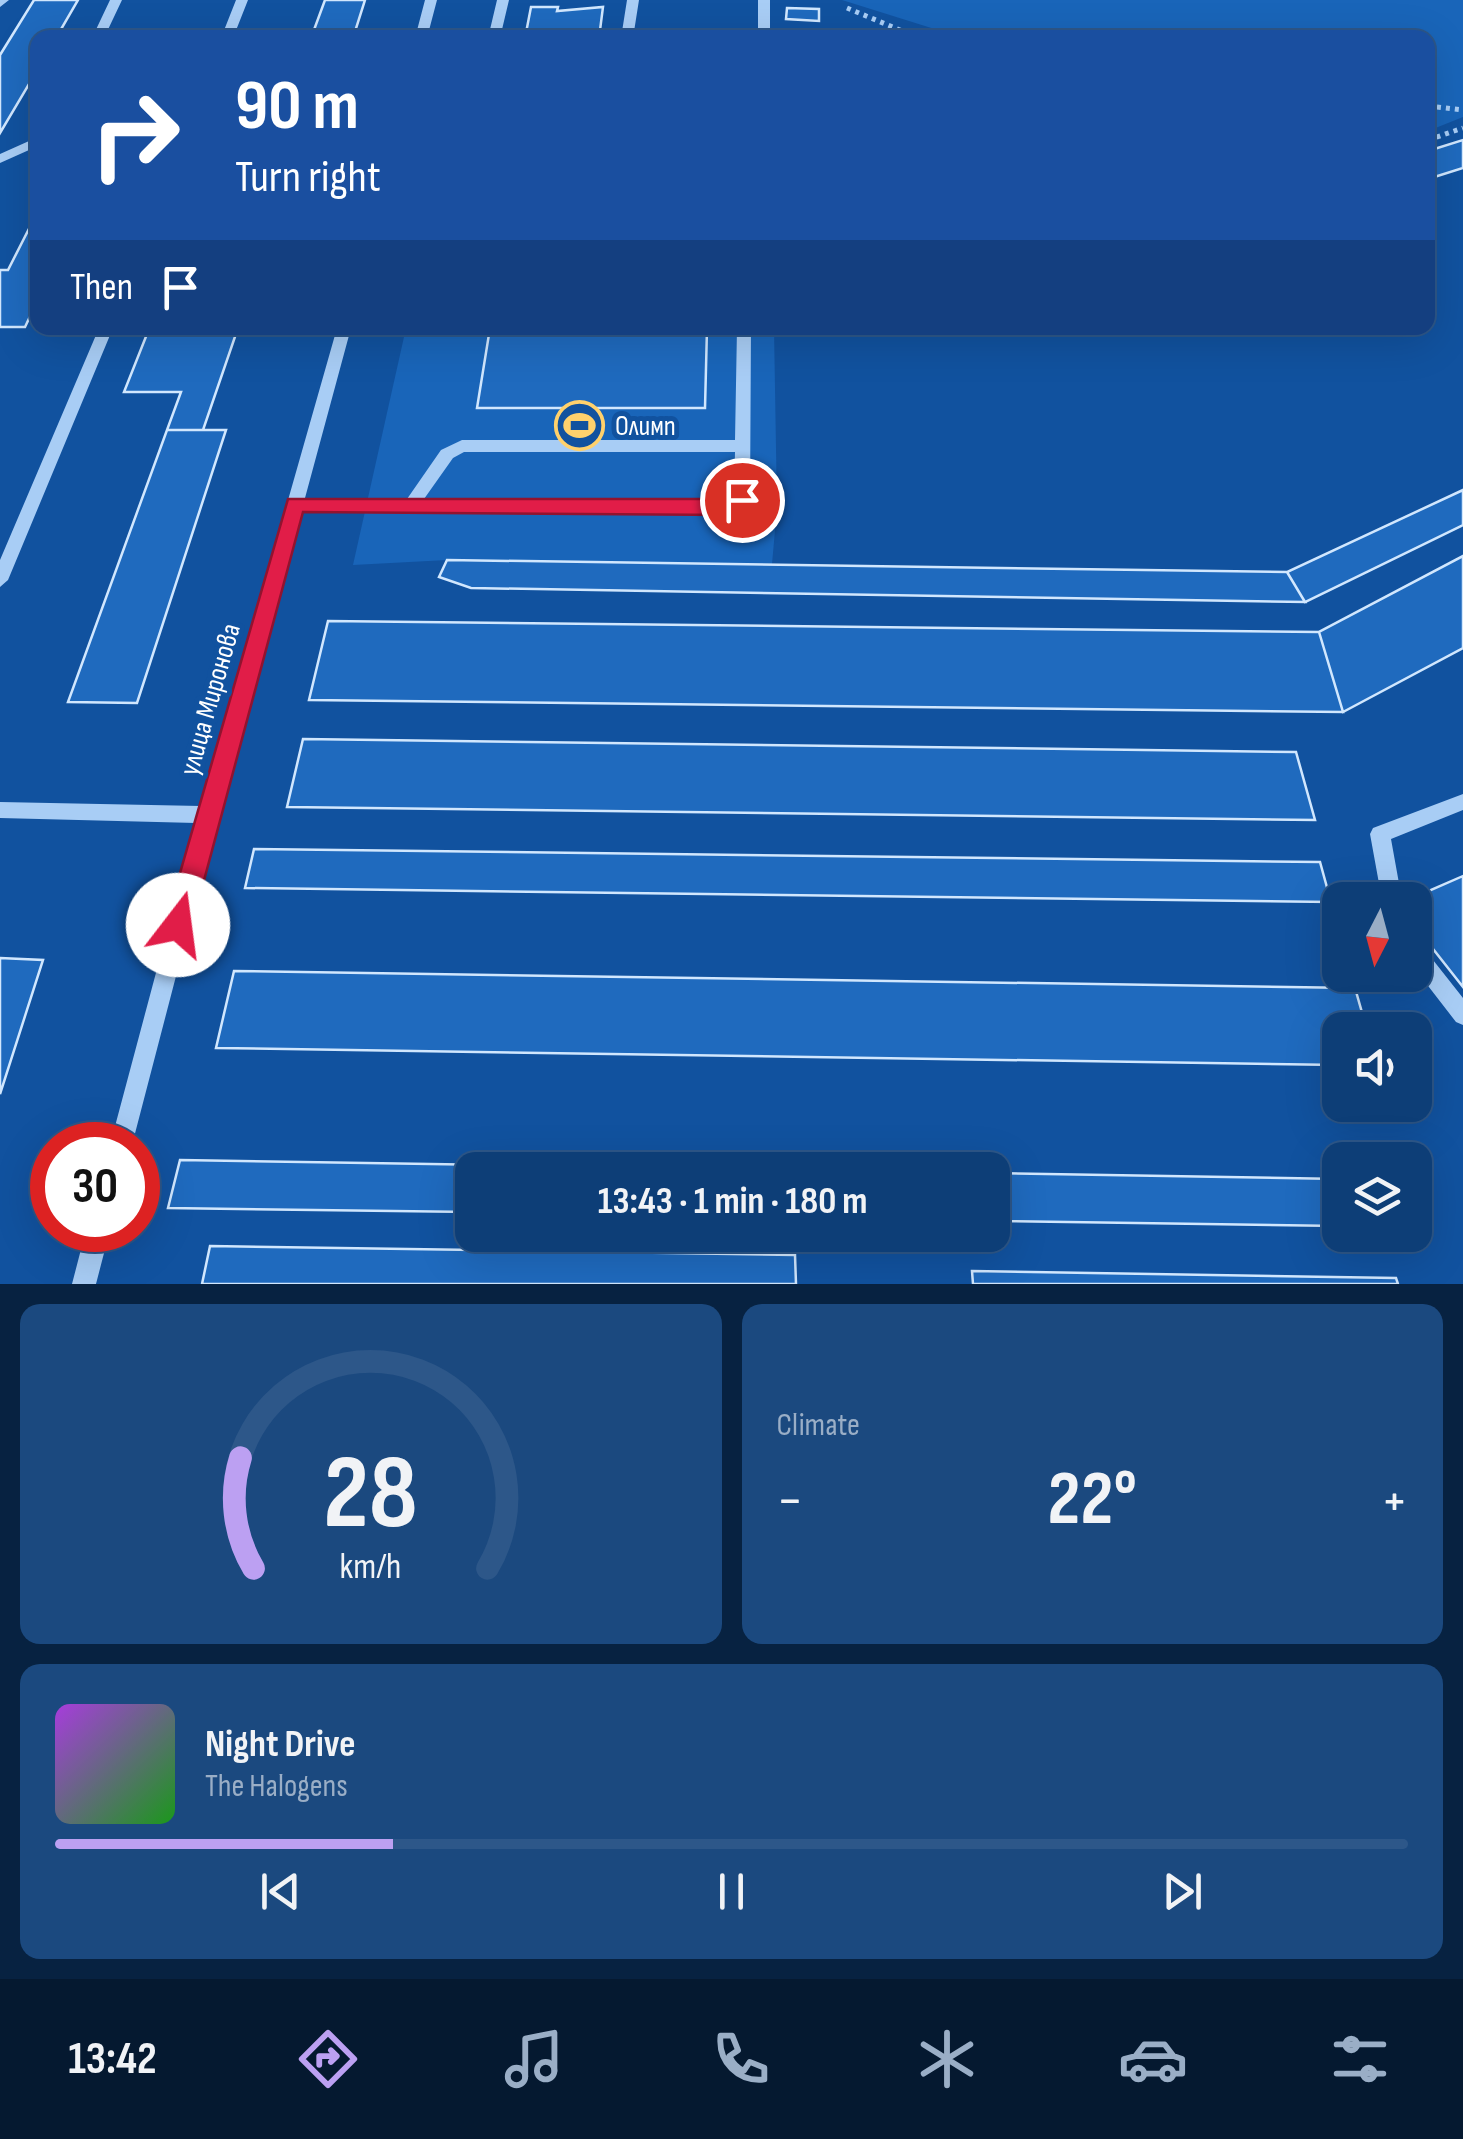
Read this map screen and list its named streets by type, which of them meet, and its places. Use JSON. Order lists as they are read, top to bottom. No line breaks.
{"streets":{"street":["улица Миронова"]},"places":{"sports":["Олимп"]},"north":"bottom","page":{"turn":["90 m","Turn right"],"then":"Then","limit":"30","trip":"13:43 · 1 min · 180 m","tile":"Climate","heat":["−","22°","+"],"song":["Night Drive","The Halogens"],"tabs":"13:42","gauge":["28","km/h"]}}
